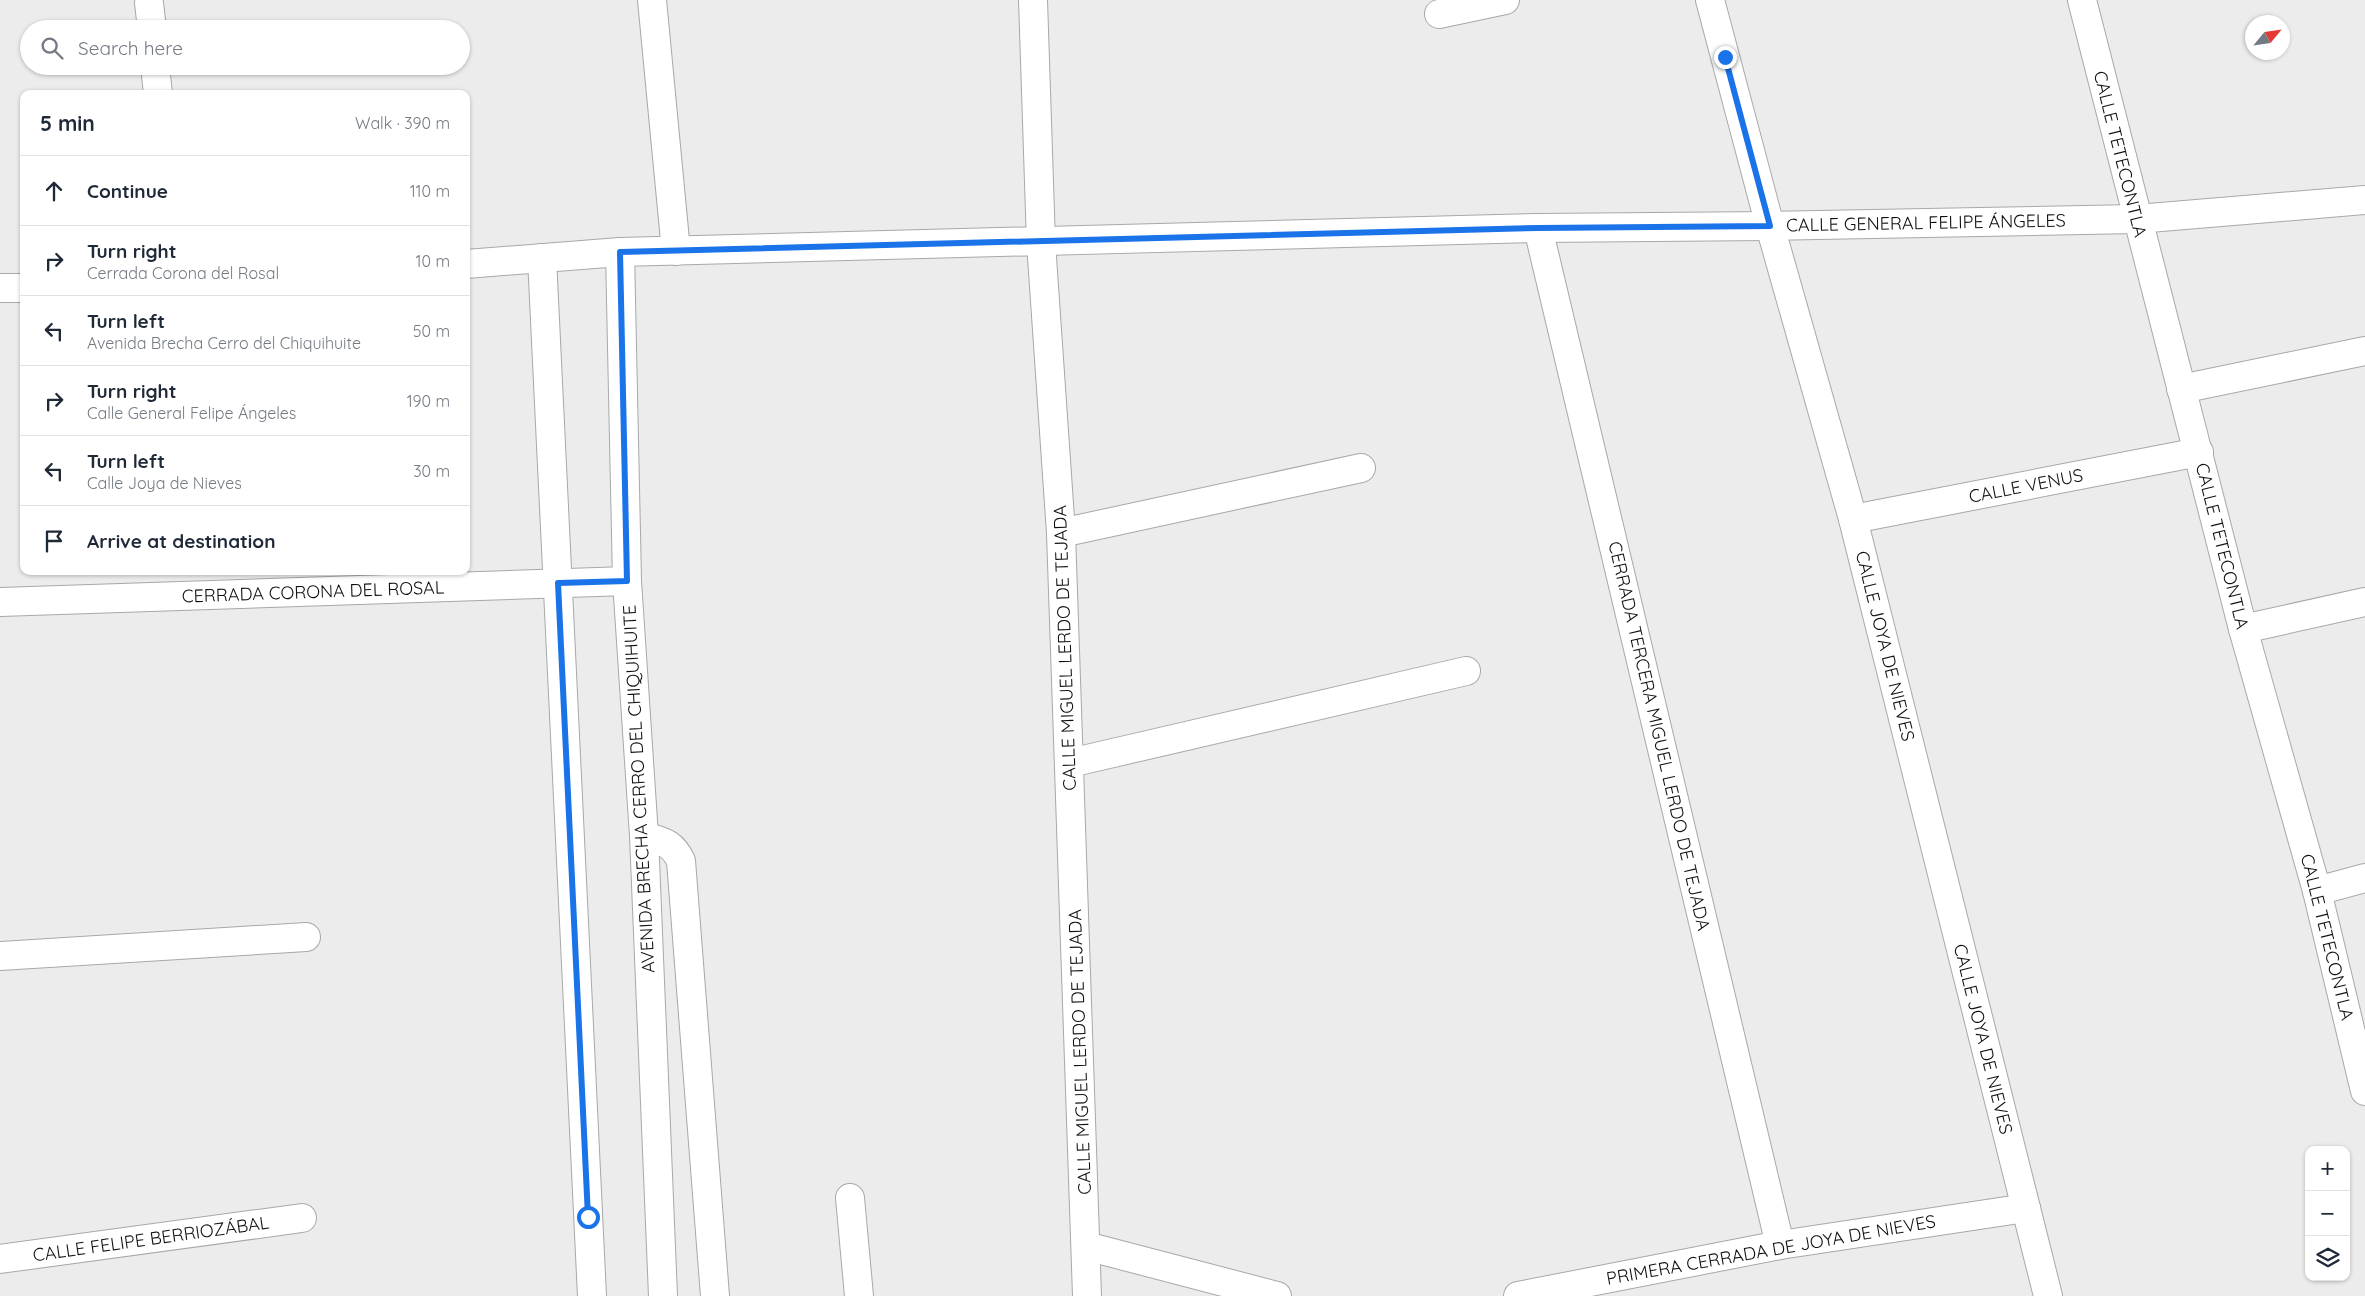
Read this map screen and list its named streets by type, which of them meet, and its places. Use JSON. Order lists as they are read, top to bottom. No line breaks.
{"streets":{"street":["CALLE TETECONTLA","CALLE GENERAL FELIPE ÁNGELES","CALLE VENUS","CERRADA CORONA DEL ROSAL","CALLE JOYA DE NIEVES","CALLE MIGUEL LERDO DE TEJADA","CERRADA TERCERA MIGUEL LERDO DE TEJADA","AVENIDA BRECHA CERRO DEL CHIQUIHUITE","CALLE FELIPE BERRIOZÁBAL","PRIMERA CERRADA DE JOYA DE NIEVES"]},"crossings":[["CALLE TETECONTLA","CALLE GENERAL FELIPE ÁNGELES"],["CALLE TETECONTLA","CALLE VENUS"],["CALLE GENERAL FELIPE ÁNGELES","CALLE JOYA DE NIEVES"],["CALLE GENERAL FELIPE ÁNGELES","CALLE MIGUEL LERDO DE TEJADA"],["CALLE GENERAL FELIPE ÁNGELES","CERRADA TERCERA MIGUEL LERDO DE TEJADA"],["CALLE GENERAL FELIPE ÁNGELES","AVENIDA BRECHA CERRO DEL CHIQUIHUITE"],["CALLE VENUS","CALLE JOYA DE NIEVES"],["CERRADA CORONA DEL ROSAL","AVENIDA BRECHA CERRO DEL CHIQUIHUITE"],["CALLE JOYA DE NIEVES","PRIMERA CERRADA DE JOYA DE NIEVES"],["CERRADA TERCERA MIGUEL LERDO DE TEJADA","PRIMERA CERRADA DE JOYA DE NIEVES"]],"north":"top right","page":{"search":"Search here","heading":["5 min","Walk · 390 m"],"list":[["Continue","110 m"],["Turn right","Cerrada Corona del Rosal","10 m"],["Turn left","Avenida Brecha Cerro del Chiquihuite","50 m"],["Turn right","Calle General Felipe Ángeles","190 m"],["Turn left","Calle Joya de Nieves","30 m"],"Arrive at destination"],"map_buttons":["+","−"]}}
